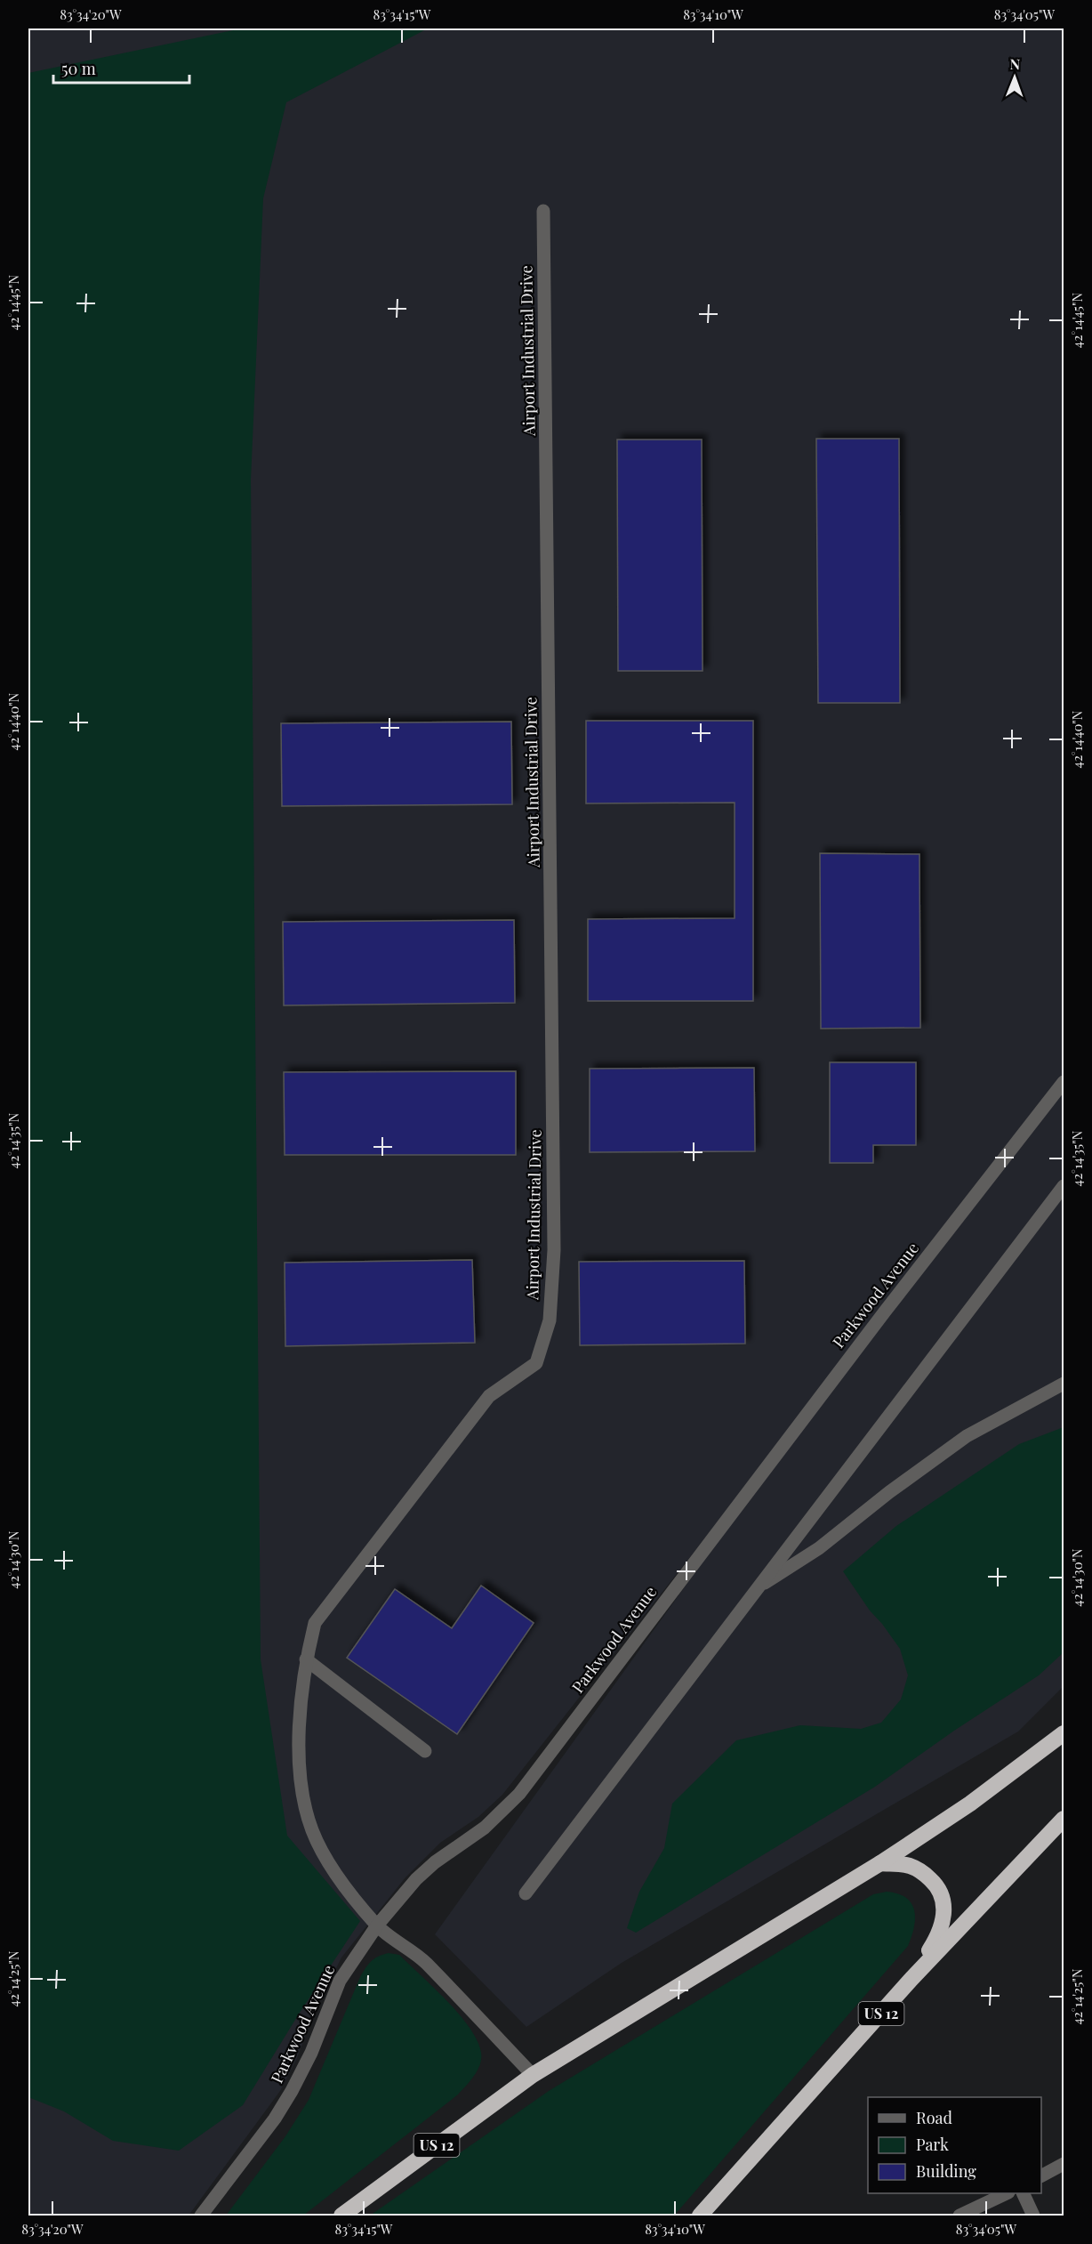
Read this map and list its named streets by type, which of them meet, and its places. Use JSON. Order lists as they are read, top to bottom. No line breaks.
{"streets":{"highway":["US 12"],"street":["Airport Industrial Drive","Parkwood Avenue"]},"crossings":[["Airport Industrial Drive","Parkwood Avenue"],["Airport Industrial Drive","US 12"]],"legend":["Road","Park","Building"],"scale_bar":"50 m","north":"top","coordinates":["83°34'20\"W","83°34'15\"W","83°34'10\"W","83°34'05\"W","42°14'45\"N","42°14'40\"N","42°14'35\"N","42°14'30\"N","42°14'25\"N"]}
